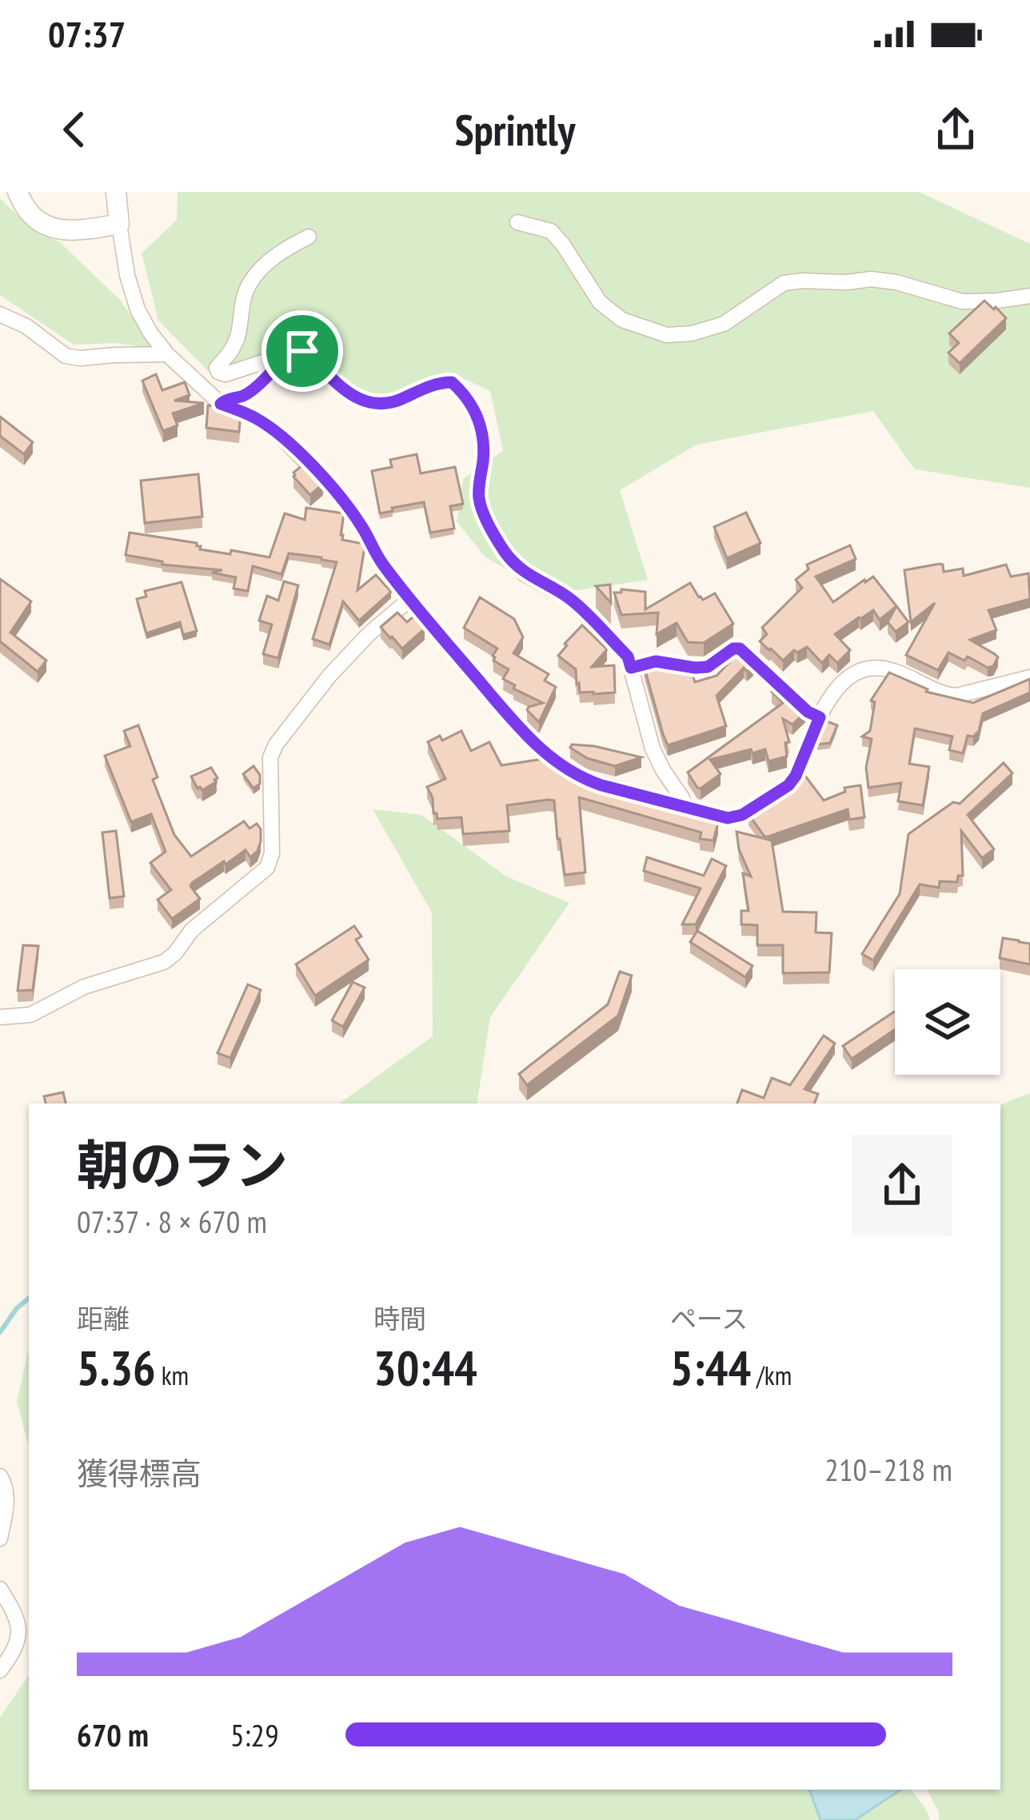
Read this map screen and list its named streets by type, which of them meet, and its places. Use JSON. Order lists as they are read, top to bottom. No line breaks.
{"page":{"status":"07:37","header":"Sprintly","heading":["朝のラン","07:37 · 8 × 670 m"],"stats":[["距離","5.36 km"],["時間","30:44"],["ペース","5:44 /km"]],"chart":["獲得標高","210–218 m"],"list":[{"name":"670 m","note":"5:29"}]}}
